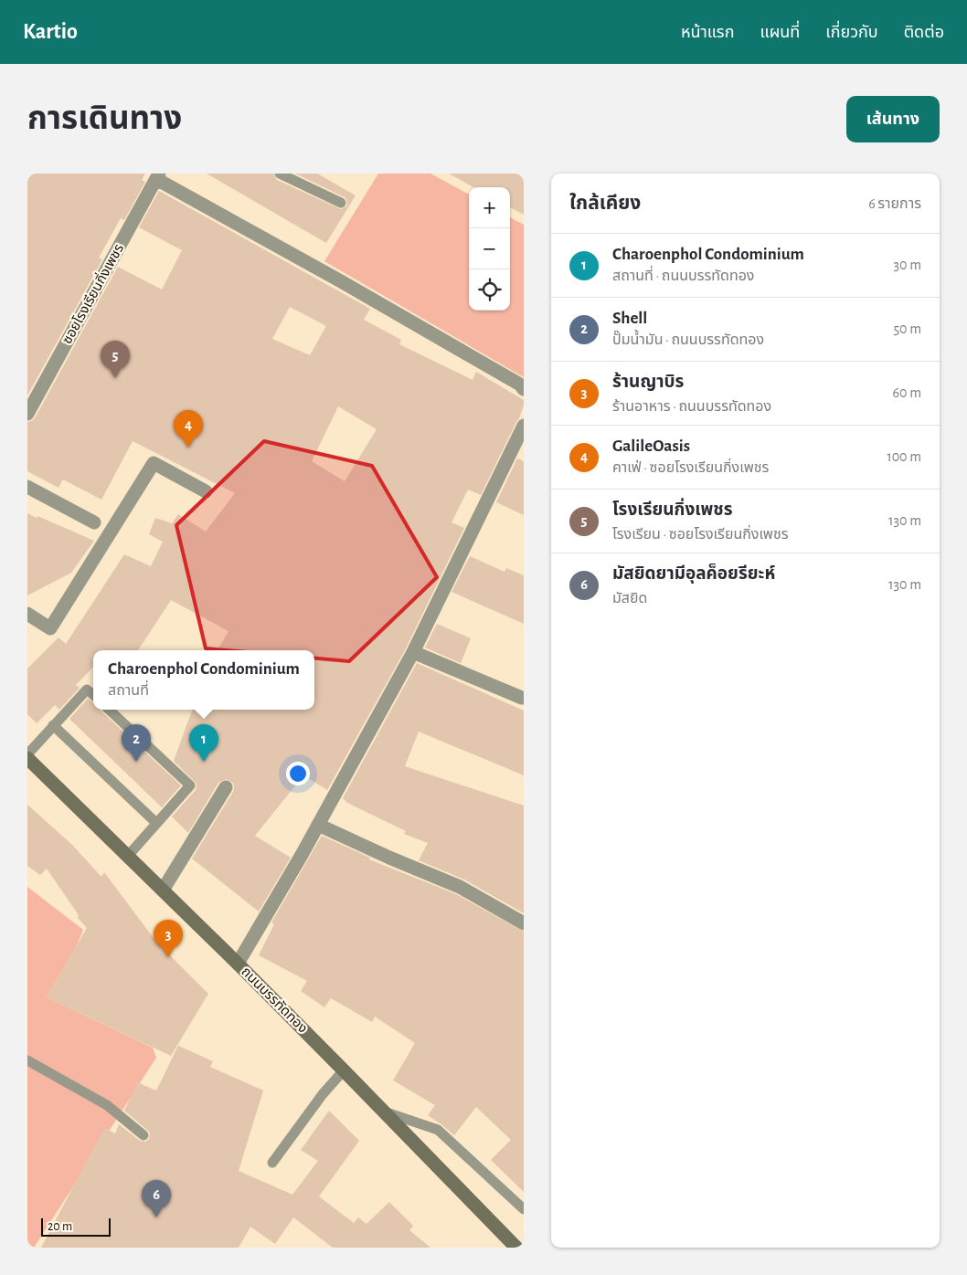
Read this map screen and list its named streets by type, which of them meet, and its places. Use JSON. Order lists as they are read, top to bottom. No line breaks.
{"streets":{"main road":["ถนนบรรทัดทอง"],"street":["ซอยโรงเรียนกิ่งเพชร"]},"scale_bar":"20 m","page":{"header":"Kartio","nav":["หน้าแรก","แผนที่","เกี่ยวกับ","ติดต่อ"],"title":"การเดินทาง","buttons":"เส้นทาง","heading":["ใกล้เคียง","6 รายการ"],"map_buttons":["+","−"],"list":[{"mark":"1","name":"Charoenphol Condominium","note":"สถานที่ · ถนนบรรทัดทอง","value":"30 m"},{"mark":"2","name":"Shell","note":"ปั๊มน้ำมัน · ถนนบรรทัดทอง","value":"50 m"},{"mark":"3","name":"ร้านญาบิร","note":"ร้านอาหาร · ถนนบรรทัดทอง","value":"60 m"},{"mark":"4","name":"GalileOasis","note":"คาเฟ่ · ซอยโรงเรียนกิ่งเพชร","value":"100 m"},{"mark":"5","name":"โรงเรียนกิ่งเพชร","note":"โรงเรียน · ซอยโรงเรียนกิ่งเพชร","value":"130 m"},{"mark":"6","name":"มัสยิดยามีอุลค็อยรียะห์","note":"มัสยิด","value":"130 m"}],"pins":["5","4","1","2","3","6"],"popup":["Charoenphol Condominium","สถานที่"],"scale":"20 m"}}
